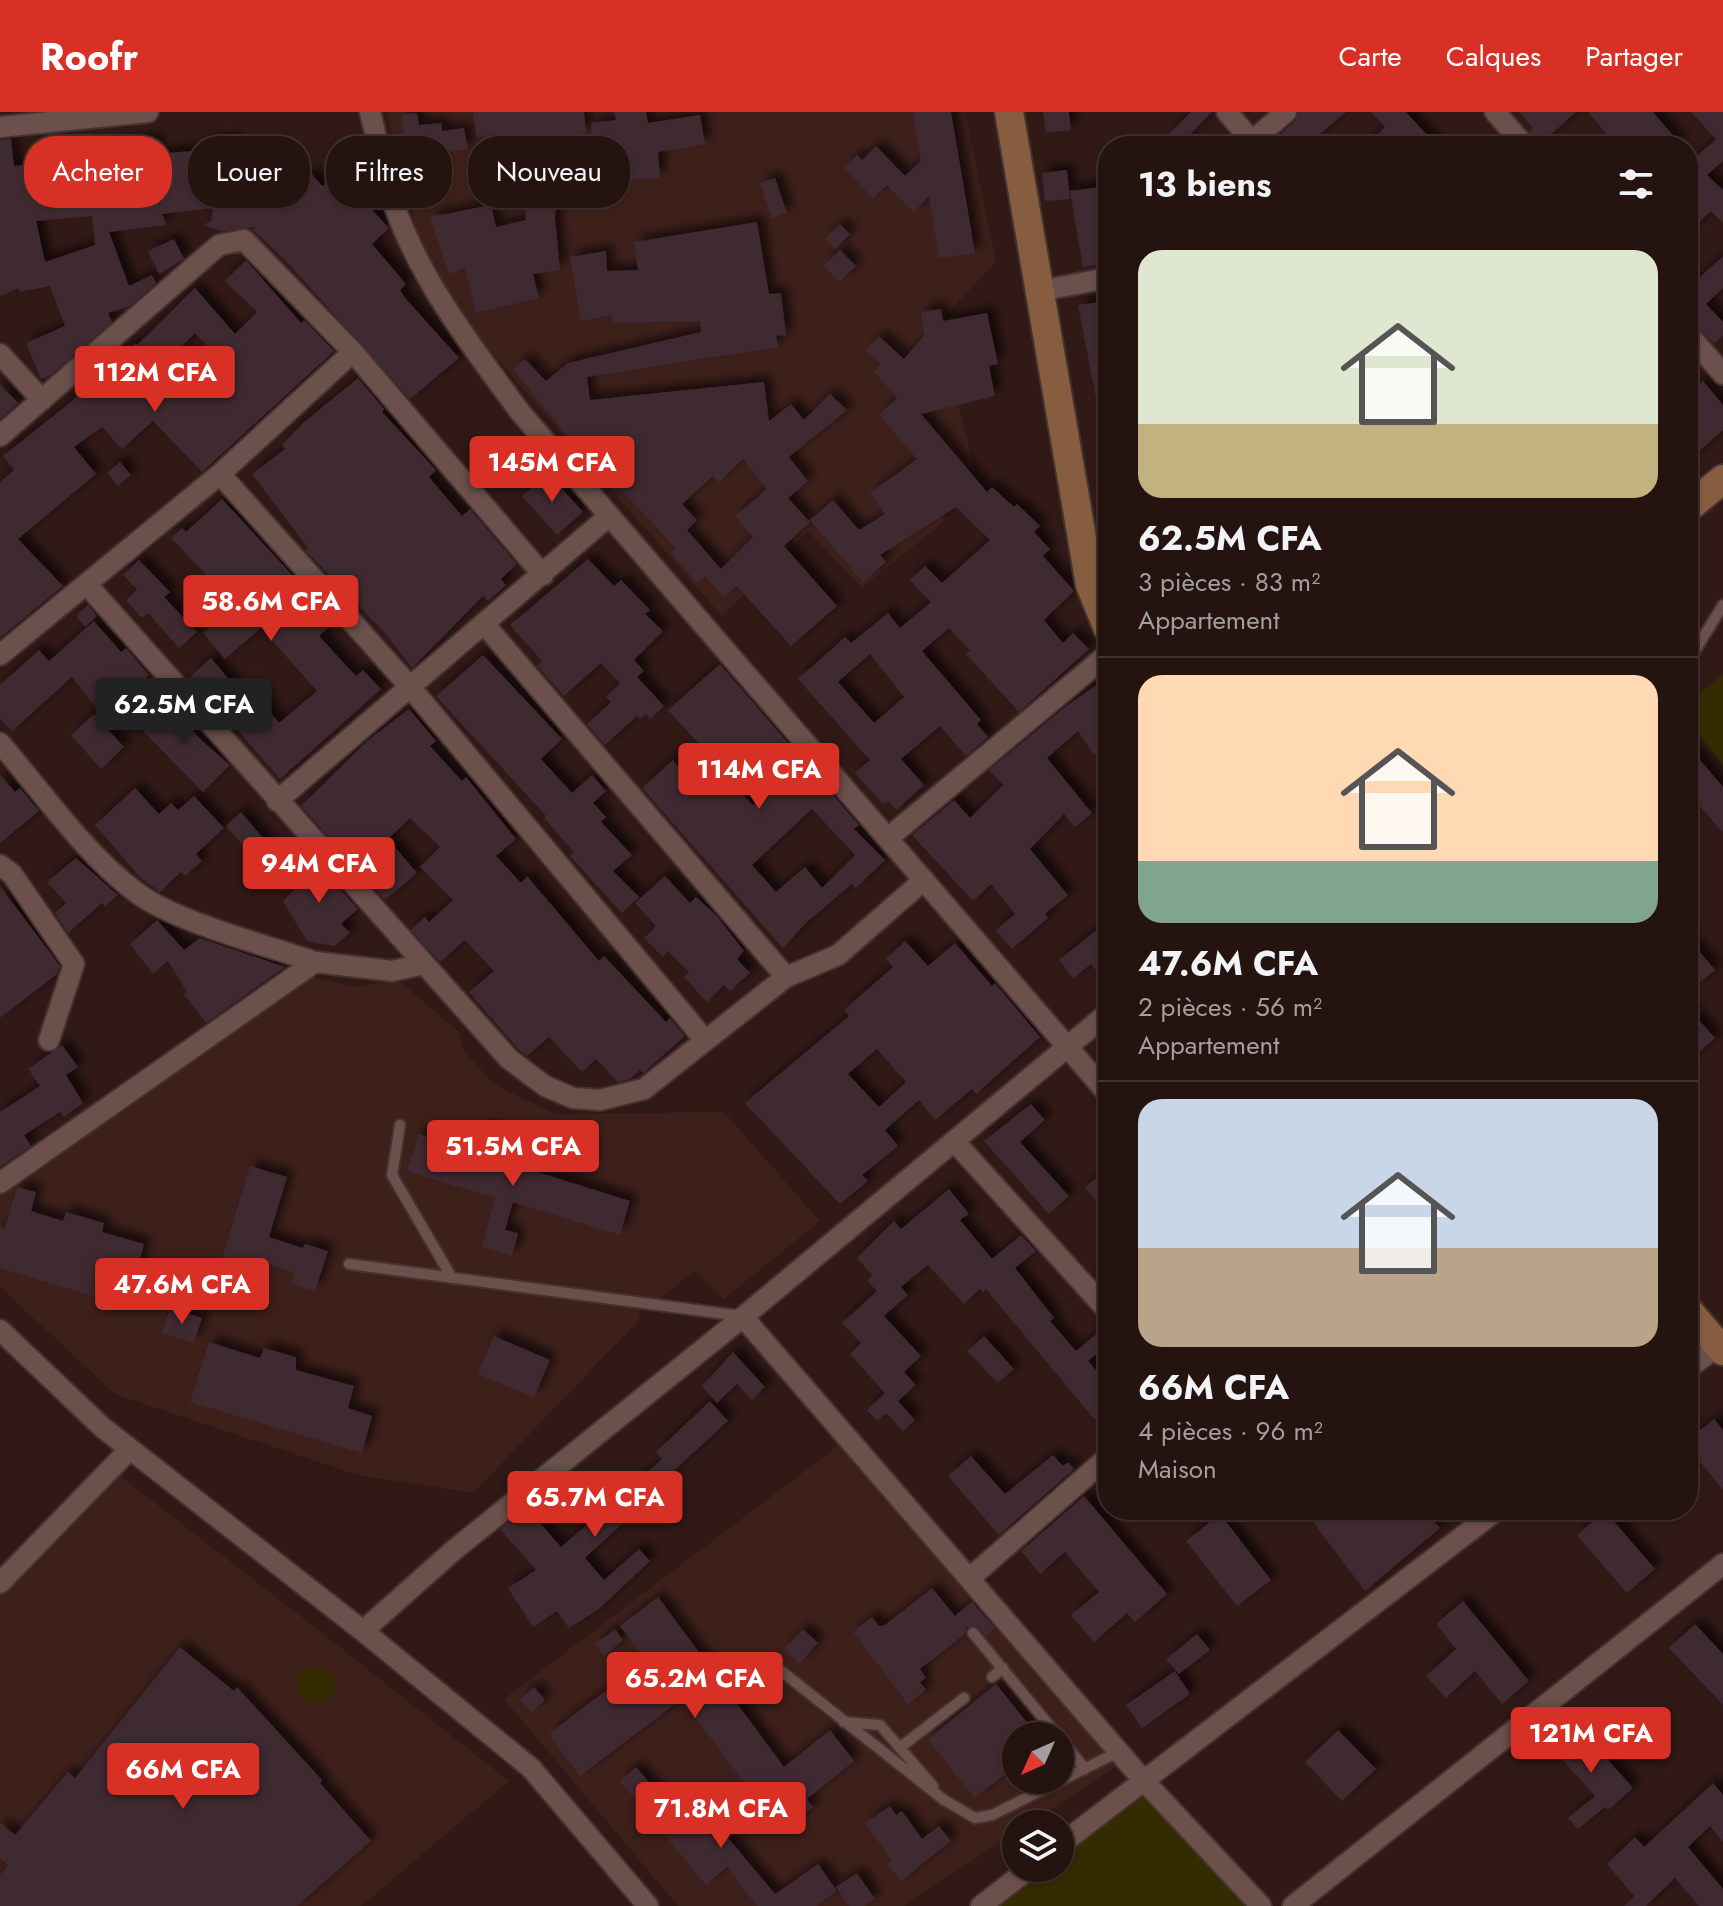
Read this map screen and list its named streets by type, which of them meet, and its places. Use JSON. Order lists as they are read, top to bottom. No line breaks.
{"north":"bottom left","page":{"header":"Roofr","nav":["Carte","Calques","Partager"],"chip":["Acheter","Louer","Filtres","Nouveau"],"heading":"13 biens","list":[{"name":"62.5M CFA","note":"3 pièces · 83 m² · Appartement"},{"name":"47.6M CFA","note":"2 pièces · 56 m² · Appartement"},{"name":"66M CFA","note":"4 pièces · 96 m² · Maison"}],"price":["112M CFA","145M CFA","58.6M CFA","62.5M CFA","114M CFA","94M CFA","51.5M CFA","47.6M CFA","65.7M CFA","65.2M CFA","121M CFA","66M CFA","71.8M CFA"]}}
